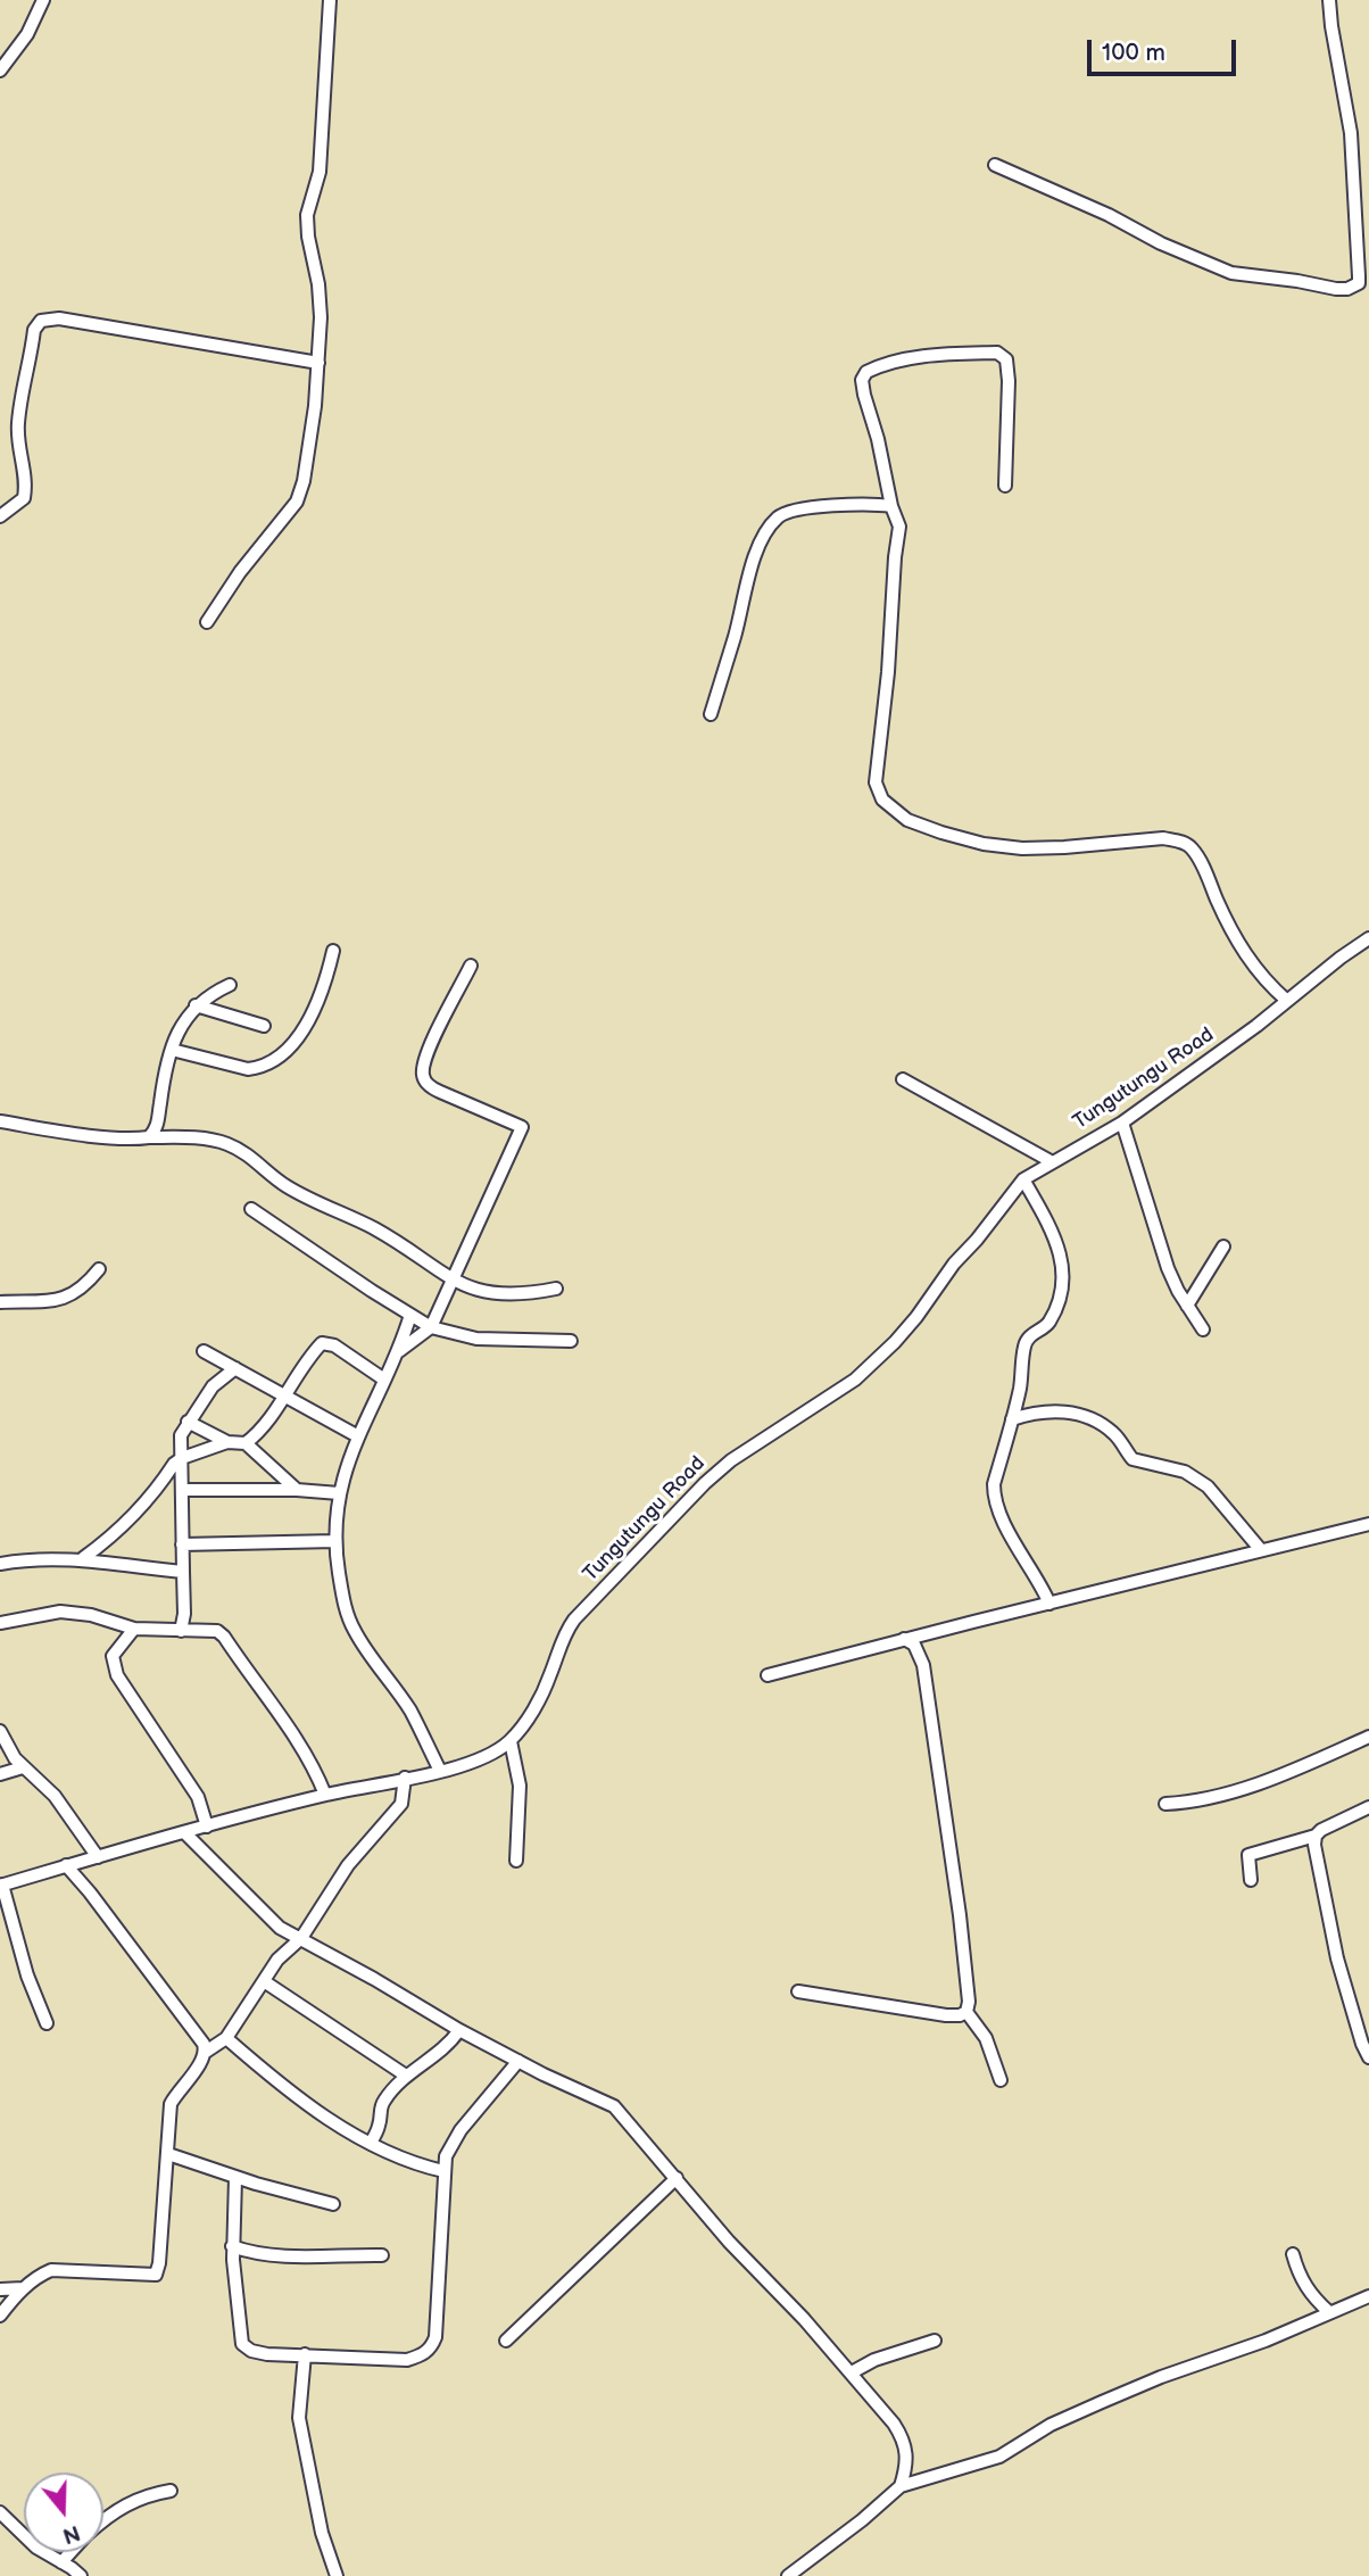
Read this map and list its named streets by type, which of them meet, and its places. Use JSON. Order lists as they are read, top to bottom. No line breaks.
{"streets":{"street":["Tungutungu Road"]},"scale_bar":"100 m","north":"bottom"}
